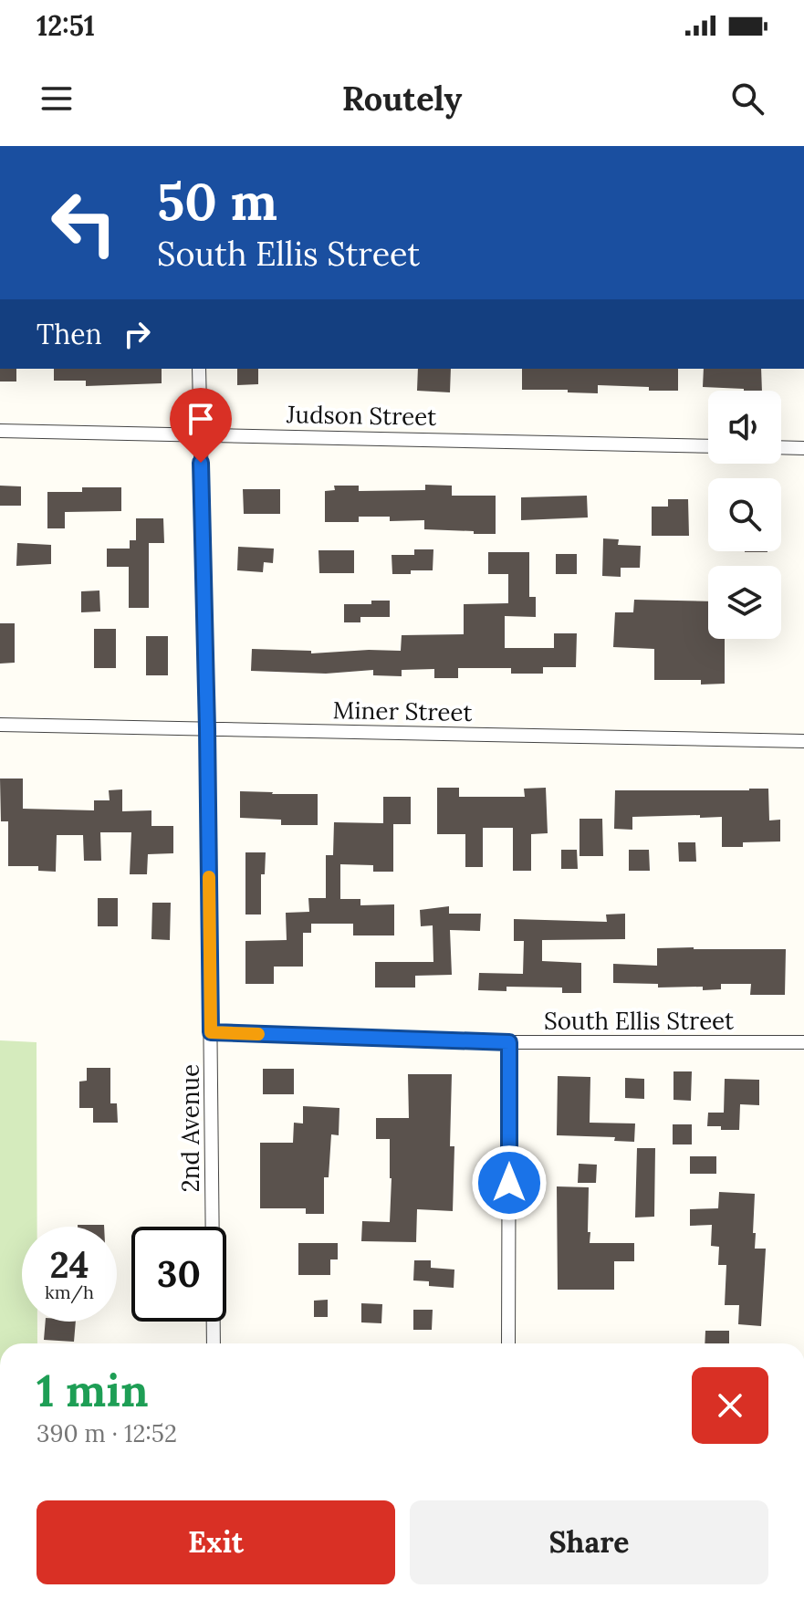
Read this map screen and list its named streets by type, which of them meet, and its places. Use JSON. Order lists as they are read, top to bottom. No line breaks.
{"streets":{"street":["Judson Street","Miner Street","South Ellis Street","2nd Avenue"]},"crossings":[["Judson Street","2nd Avenue"],["Miner Street","2nd Avenue"],["South Ellis Street","2nd Avenue"]],"page":{"status":"12:51","header":"Routely","turn":["50 m","South Ellis Street"],"then":"Then","speed":"24 km/h","limit":"30","heading":["1 min","390 m · 12:52"],"buttons":["Exit","Share"]}}
